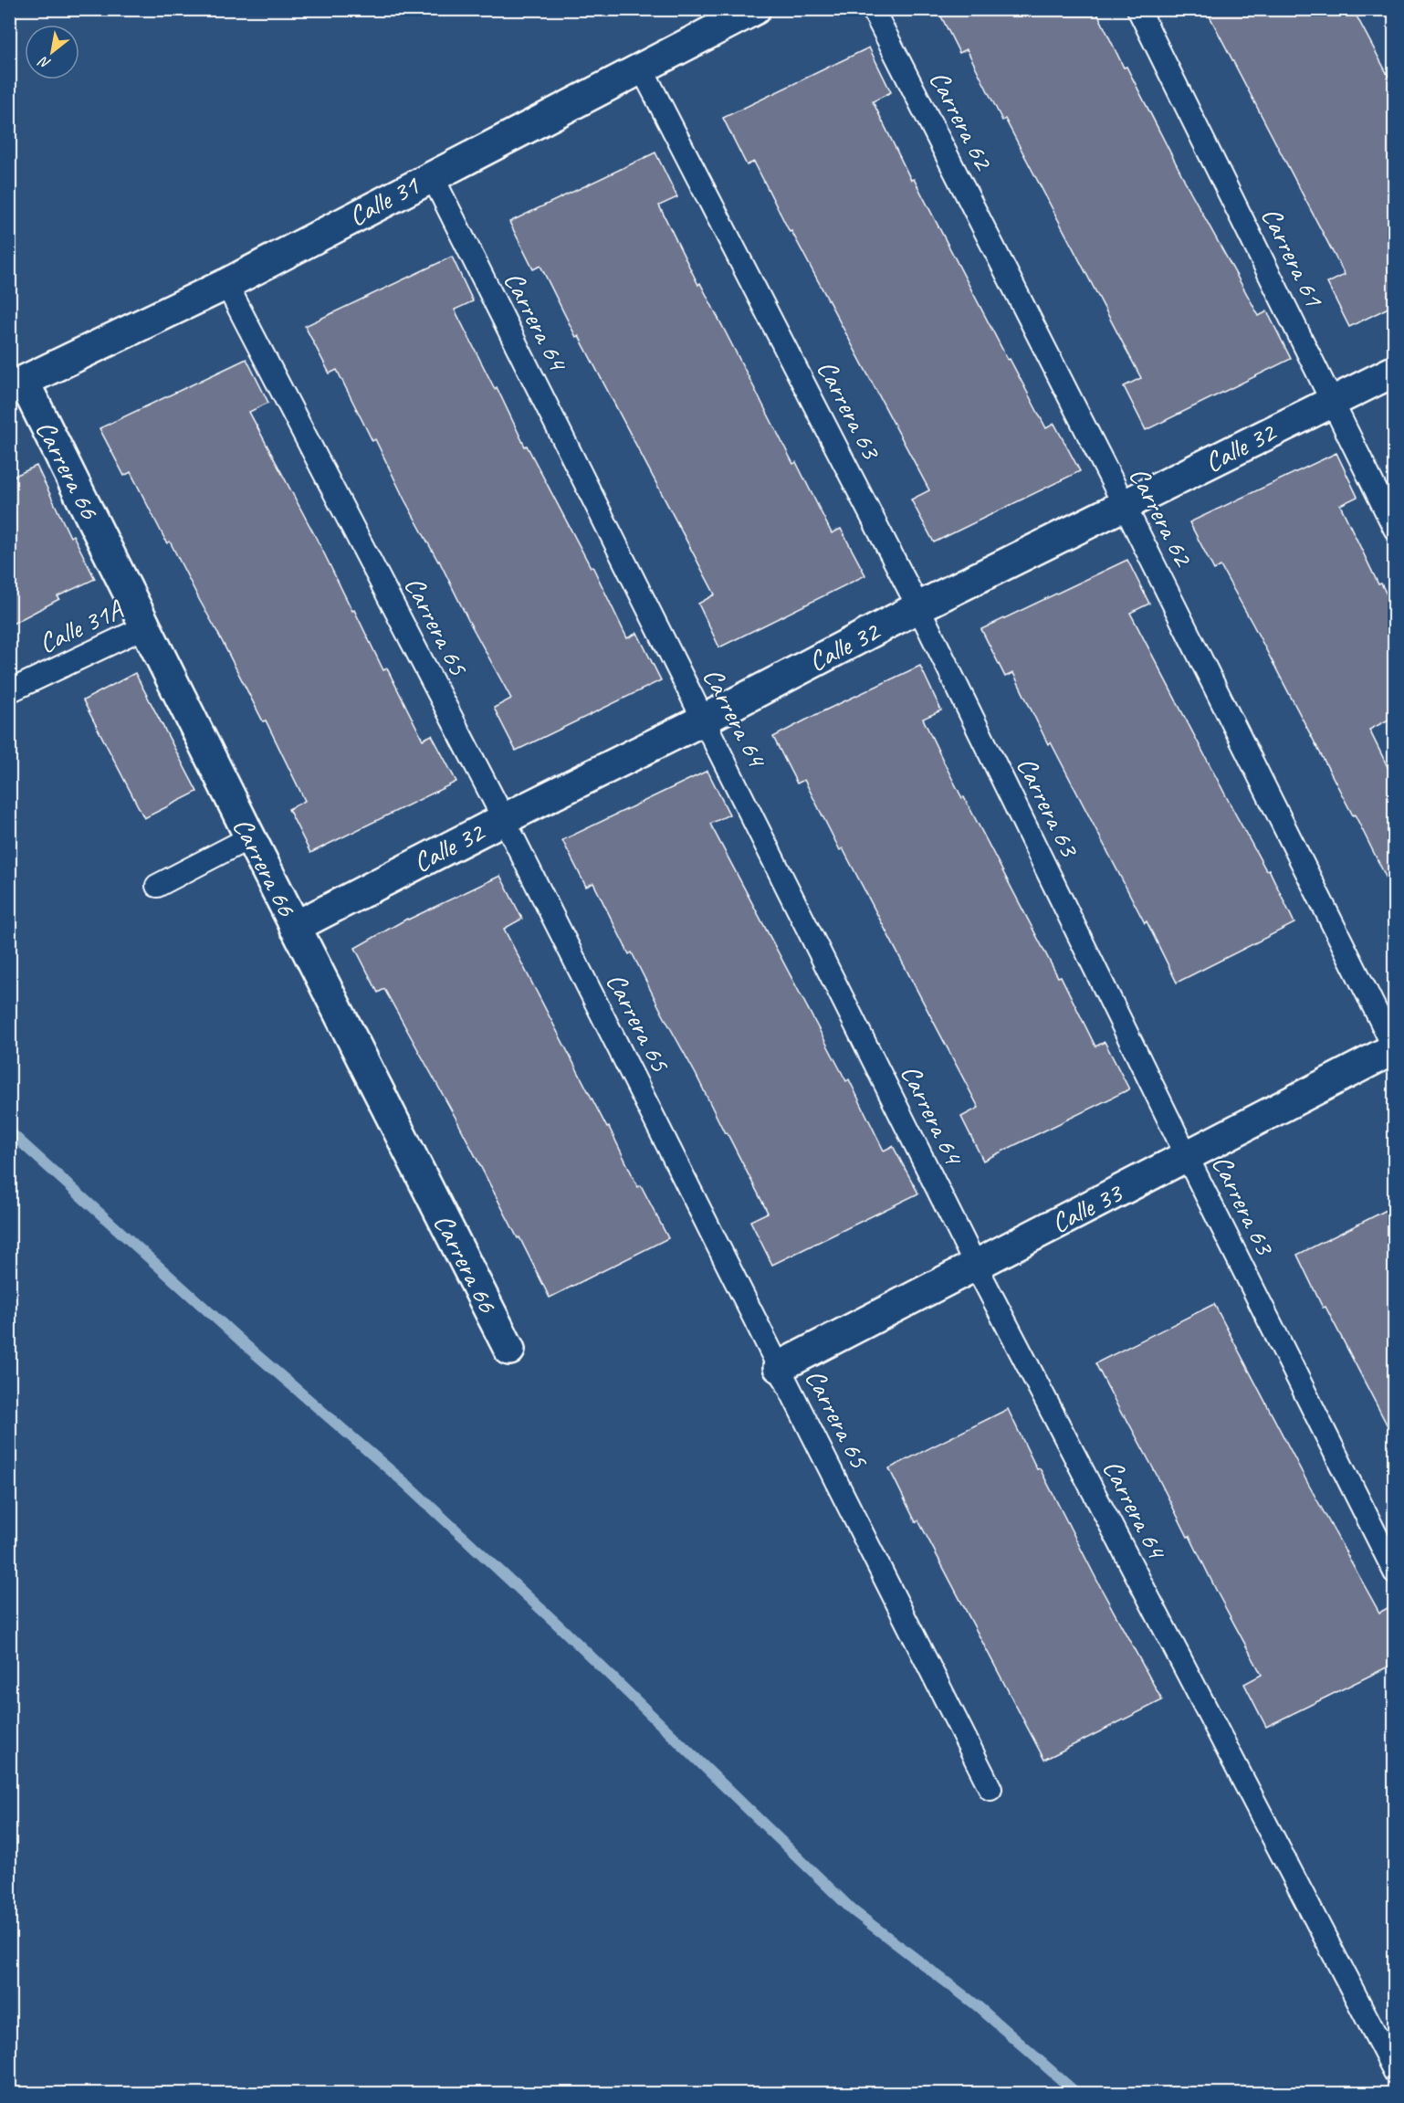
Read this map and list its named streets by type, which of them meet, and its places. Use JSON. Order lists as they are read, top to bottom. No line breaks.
{"streets":{"street":["Calle 31","Calle 32","Carrera 66","Calle 33"],"lane":["Carrera 62","Carrera 61","Carrera 64","Carrera 63","Carrera 65","Calle 31A"]},"crossings":[["Carrera 62","Calle 32"],["Carrera 62","Calle 33"],["Calle 31","Carrera 64"],["Calle 31","Carrera 63"],["Calle 31","Carrera 66"],["Calle 31","Carrera 65"],["Carrera 61","Calle 32"],["Carrera 64","Calle 32"],["Carrera 64","Calle 33"],["Carrera 63","Calle 32"],["Carrera 63","Calle 33"],["Calle 32","Carrera 66"],["Calle 32","Carrera 65"],["Carrera 66","Calle 31A"],["Carrera 65","Calle 33"]],"north":"bottom left"}
